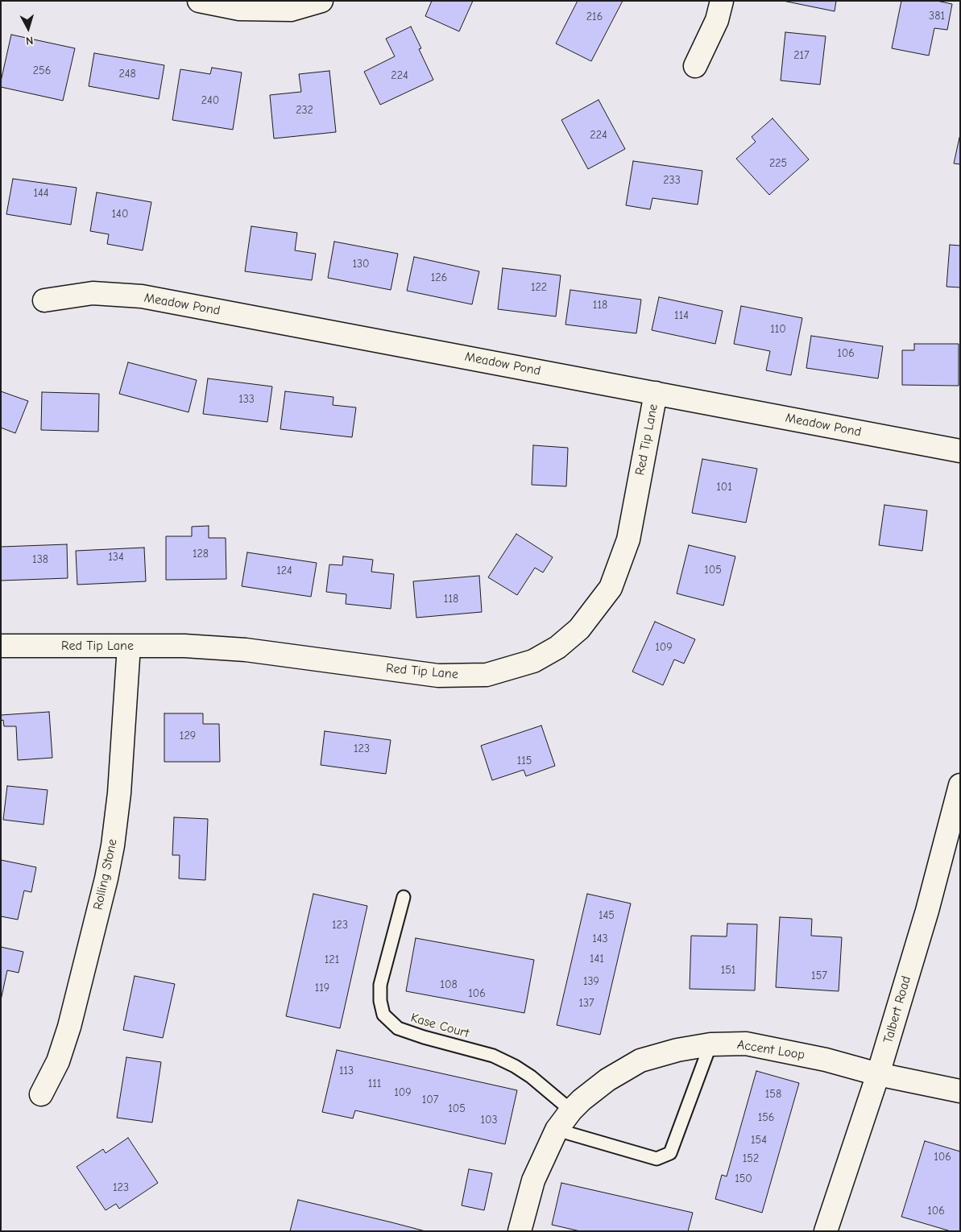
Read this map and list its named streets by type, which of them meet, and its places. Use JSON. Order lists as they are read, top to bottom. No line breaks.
{"streets":{"street":["Meadow Pond","Red Tip Lane","Rolling Stone","Talbert Road","Accent Loop"],"lane":["Kase Court"]},"crossings":[["Meadow Pond","Red Tip Lane"],["Red Tip Lane","Rolling Stone"],["Talbert Road","Accent Loop"],["Kase Court","Accent Loop"]],"house_numbers":["381","216","217","256","248","224","240","232","224","225","233","144","140","130","126","122","118","114","110","106","133","101","128","134","138","105","124","118","109","129","123","115","145","123","143","141","121","151","157","139","108","119","106","137","113","111","109","158","107","105","156","103","154","106","152","150","123","106"],"north":"bottom"}
